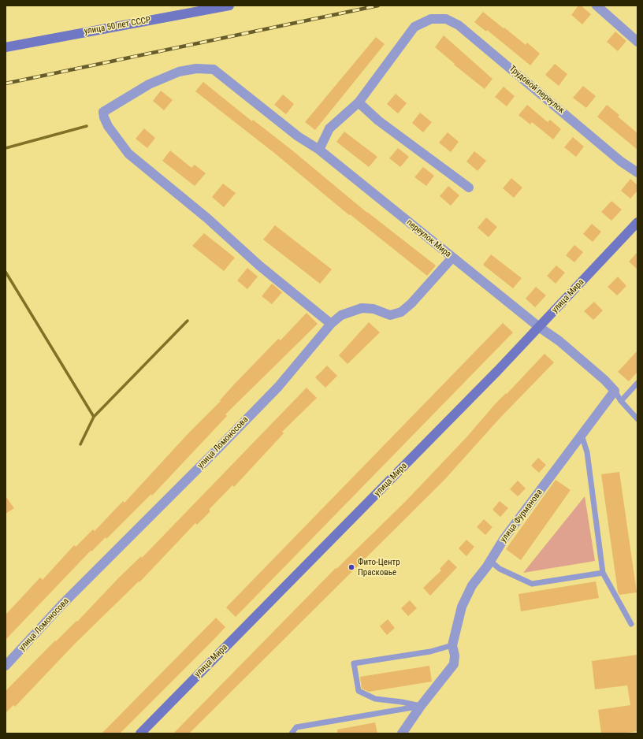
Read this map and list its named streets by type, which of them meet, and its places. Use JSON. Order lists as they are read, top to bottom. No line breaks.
{"streets":{"main road":["улица 50 лет СССР","улица Мира"],"street":["Трудовой переулок","переулок Мира","улица Ломоносова","улица Фурманова"]},"crossings":[["переулок Мира","улица Мира"],["переулок Мира","улица Ломоносова"]],"places":["Фито-Центр Прасковье"]}
